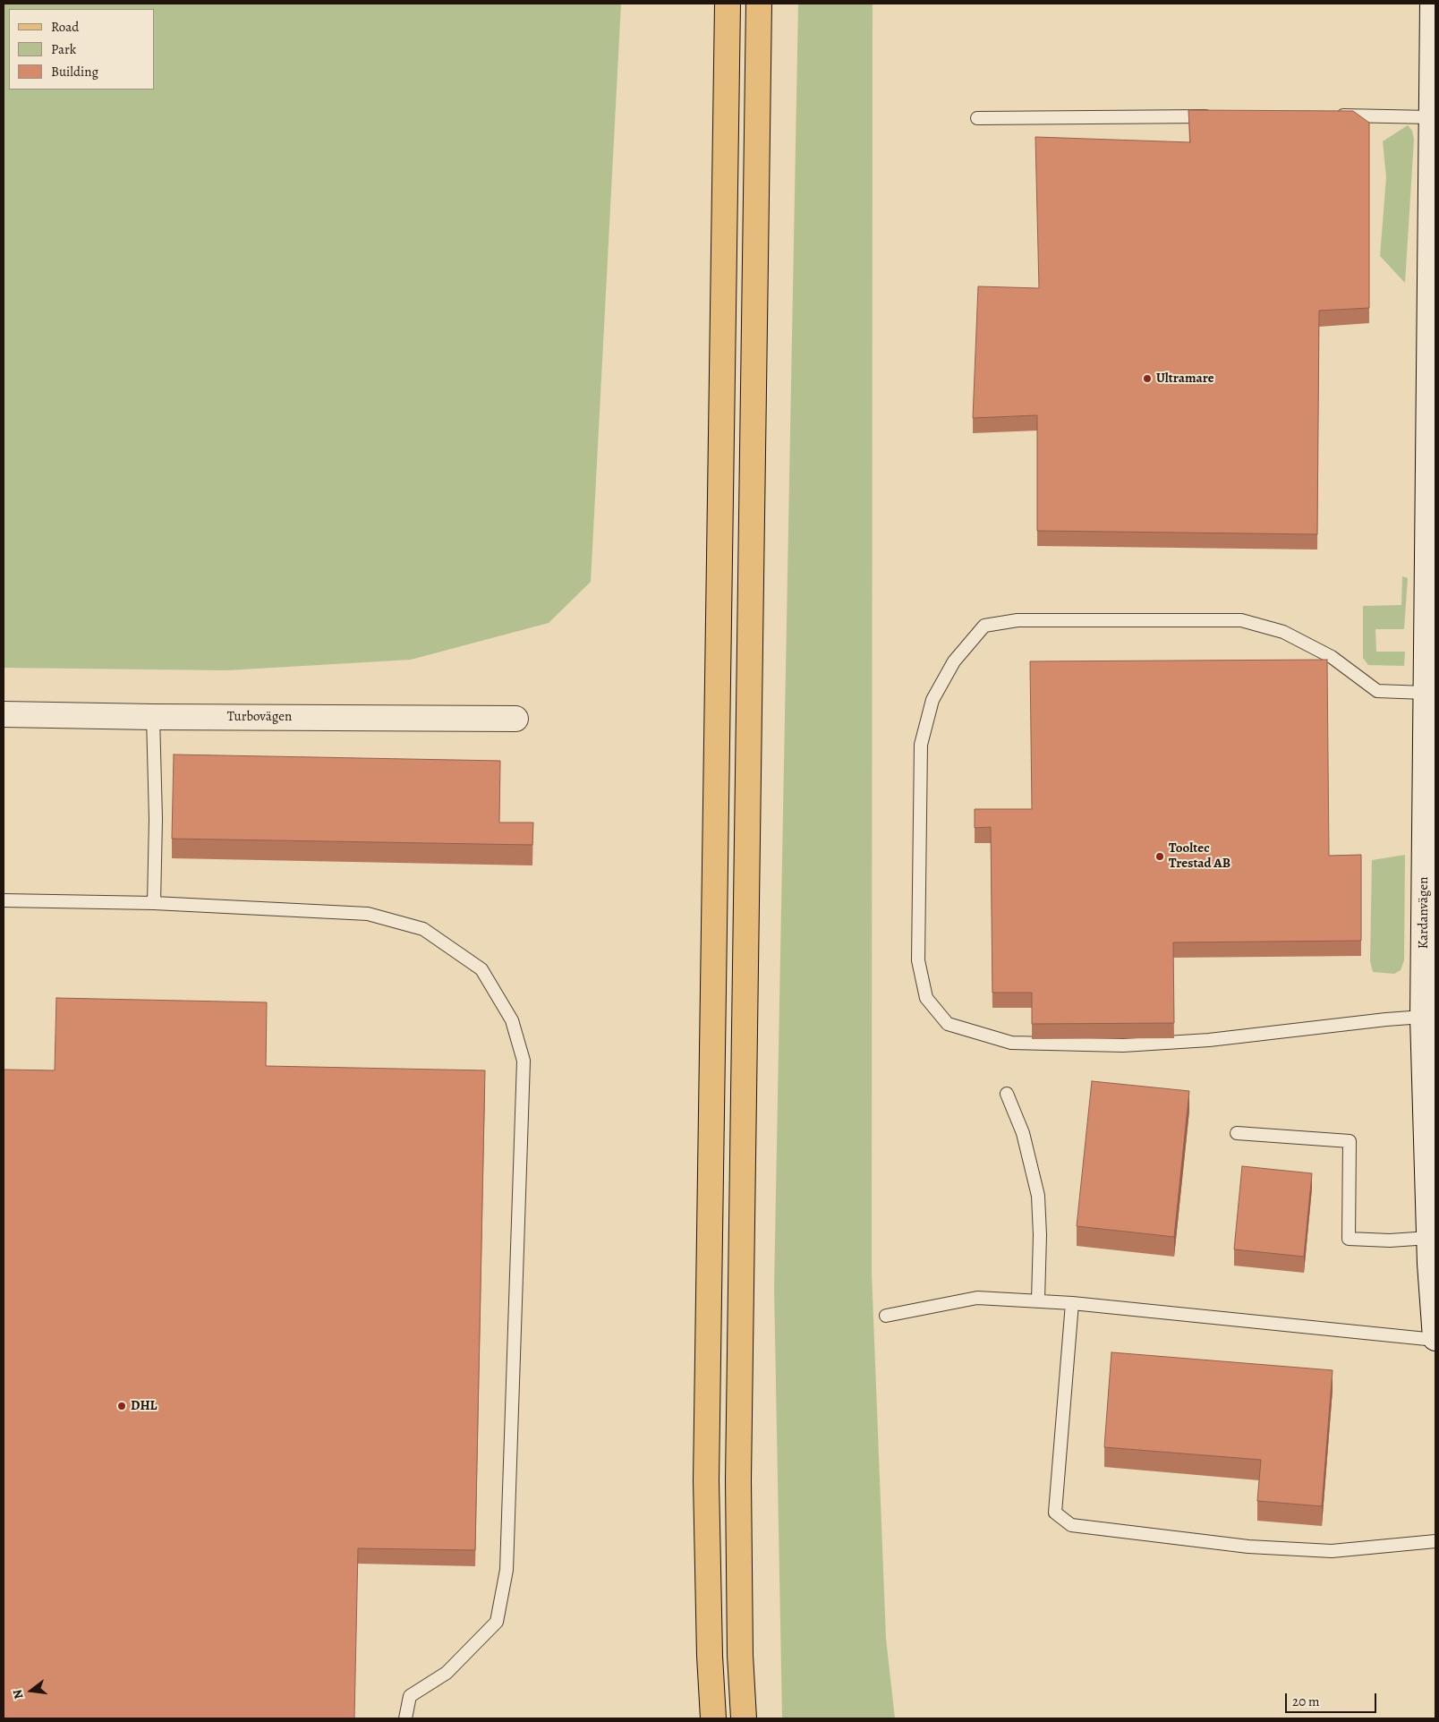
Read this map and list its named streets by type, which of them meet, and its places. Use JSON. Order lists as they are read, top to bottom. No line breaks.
{"streets":{"street":["Turbovägen","Kardanvägen"]},"places":["Ultramare","Tooltec Trestad AB","DHL"],"legend":["Road","Park","Building"],"scale_bar":"20 m","north":"left"}
